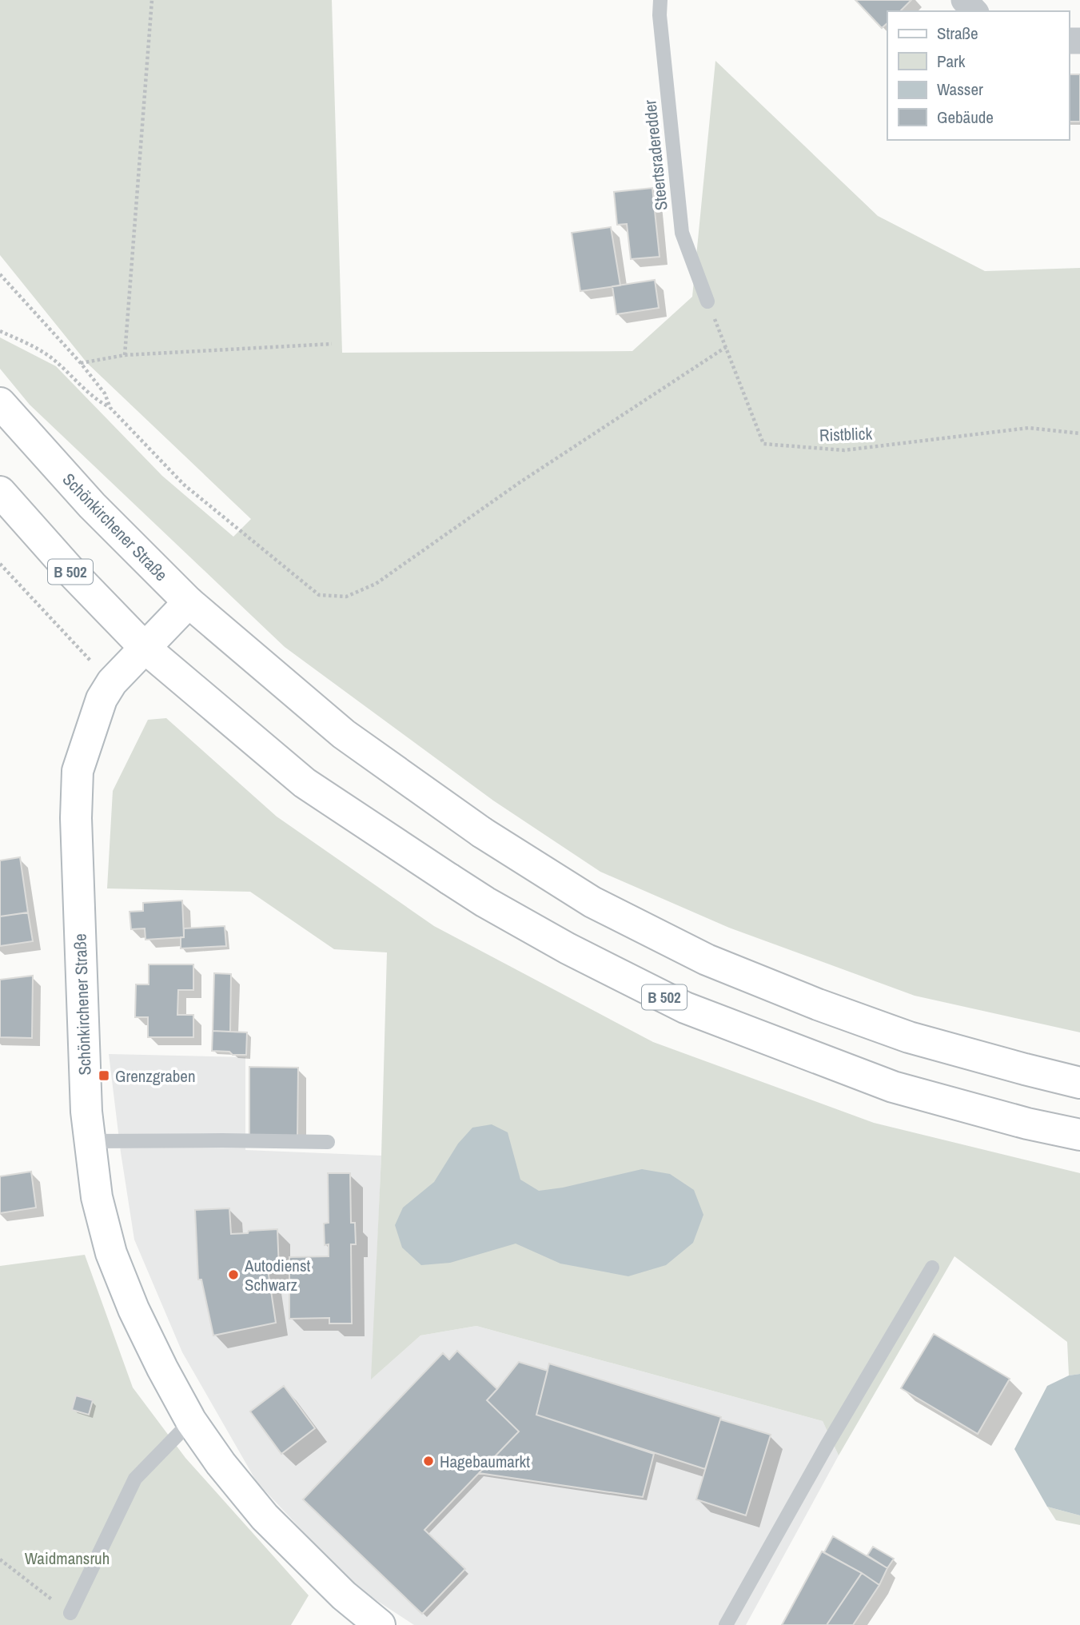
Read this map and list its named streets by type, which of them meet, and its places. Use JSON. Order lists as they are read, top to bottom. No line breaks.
{"streets":{"main road":["Schönkirchener Straße","B 502"],"lane":["Steertsraderedder"],"path":["Ristblick"]},"crossings":[["Steertsraderedder","Ristblick"],["Schönkirchener Straße","B 502"]],"parks":["Waidmansruh"],"places":{"transit":["Grenzgraben"],"other":["Autodienst Schwarz","Hagebaumarkt"]},"legend":["Straße","Park","Wasser","Gebäude"]}
